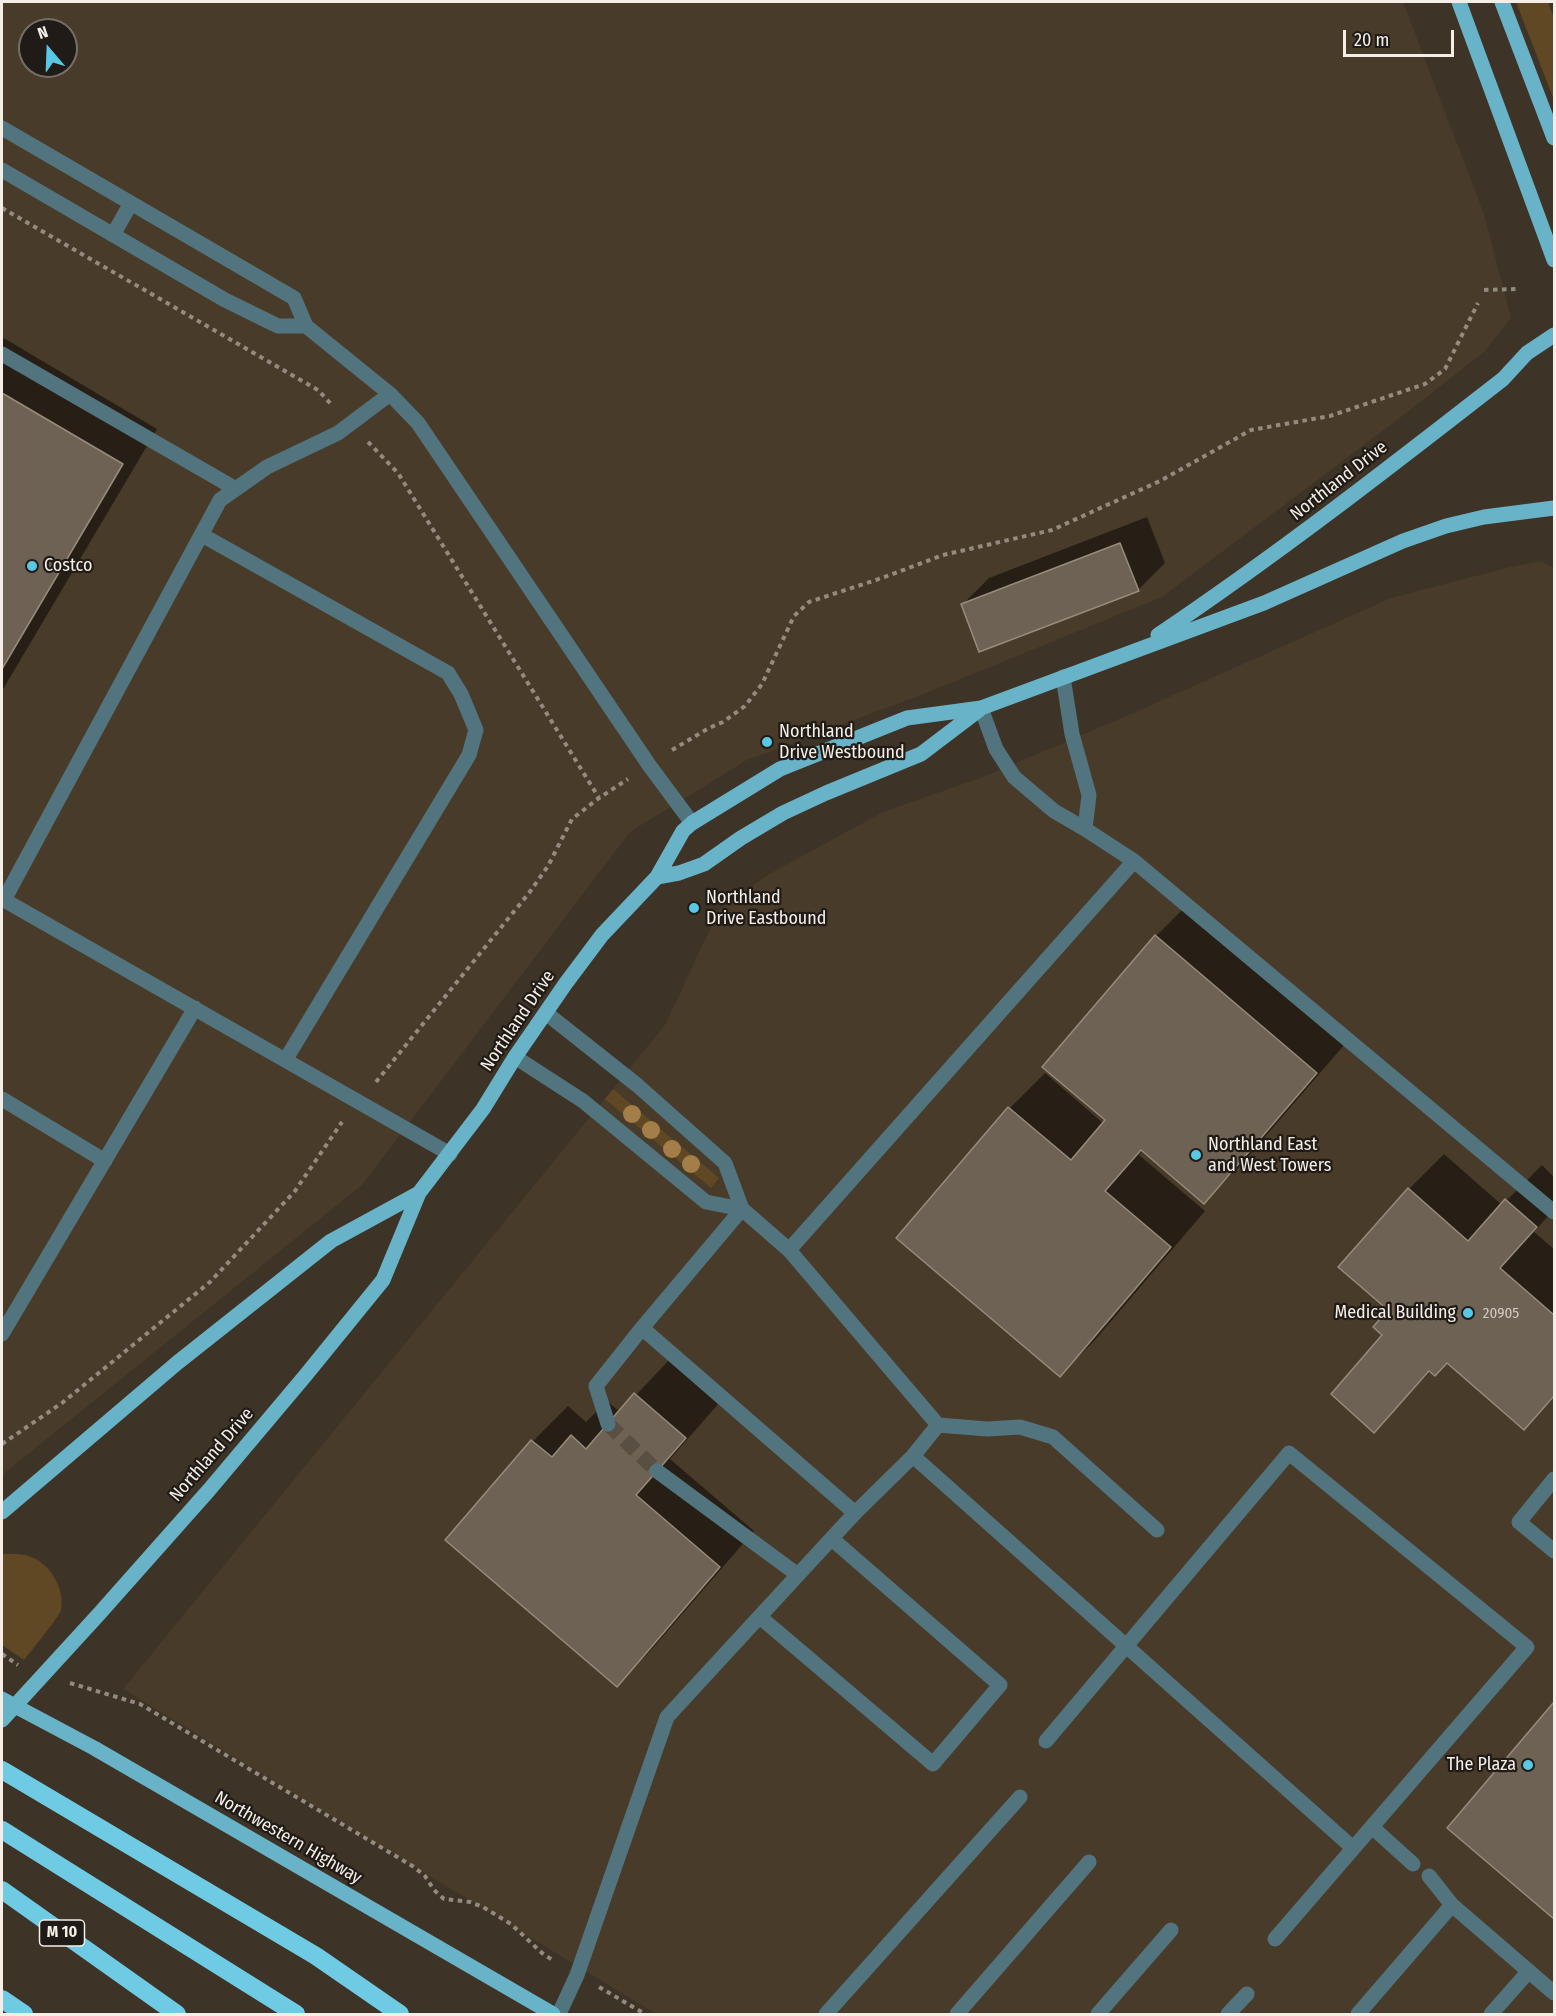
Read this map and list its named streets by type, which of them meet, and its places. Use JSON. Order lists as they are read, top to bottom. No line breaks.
{"streets":{"highway":["M 10"],"main road":["Northland Drive","Northwestern Highway"]},"crossings":[["Northland Drive","Northwestern Highway"]],"places":["Costco","Northland Drive Westbound","Northland Drive Eastbound","Northland East and West Towers","Medical Building","The Plaza"],"house_numbers":["20905"],"scale_bar":"20 m","north":"top"}
